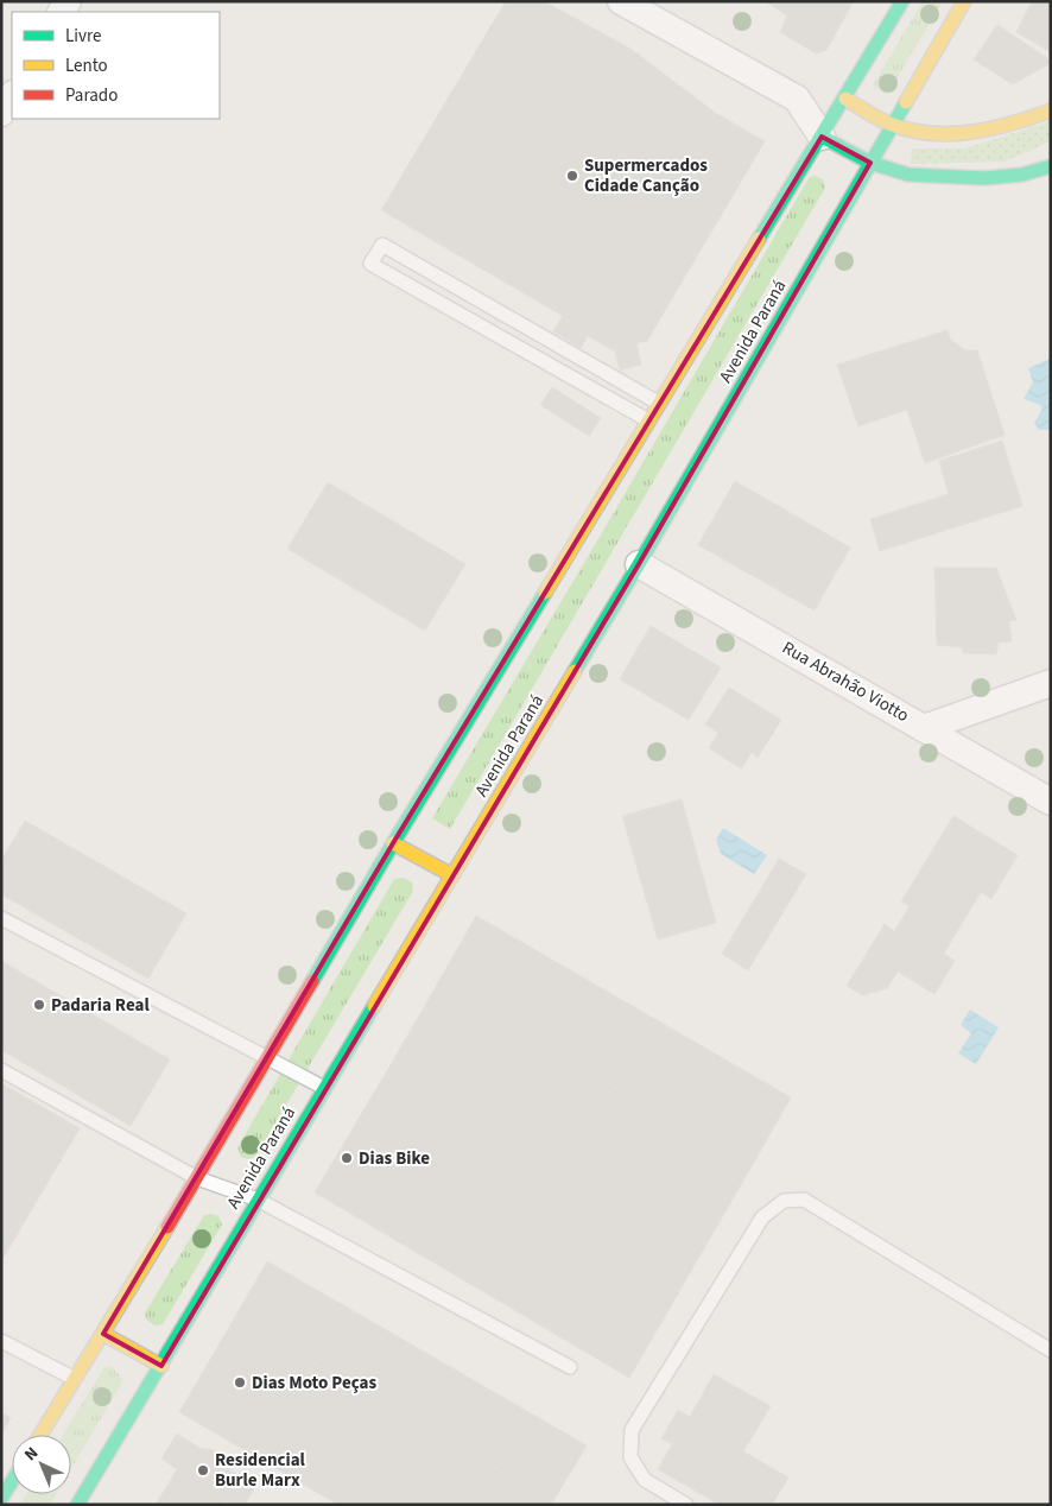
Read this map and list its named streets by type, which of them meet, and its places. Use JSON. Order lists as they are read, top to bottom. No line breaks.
{"streets":{"main road":["Avenida Paraná"],"street":["Rua Abrahão Viotto"]},"crossings":[["Avenida Paraná","Rua Abrahão Viotto"]],"places":["Supermercados Cidade Canção","Padaria Real","Dias Bike","Dias Moto Peças","Residencial Burle Marx"],"legend":["Livre","Lento","Parado"],"north":"top left"}
